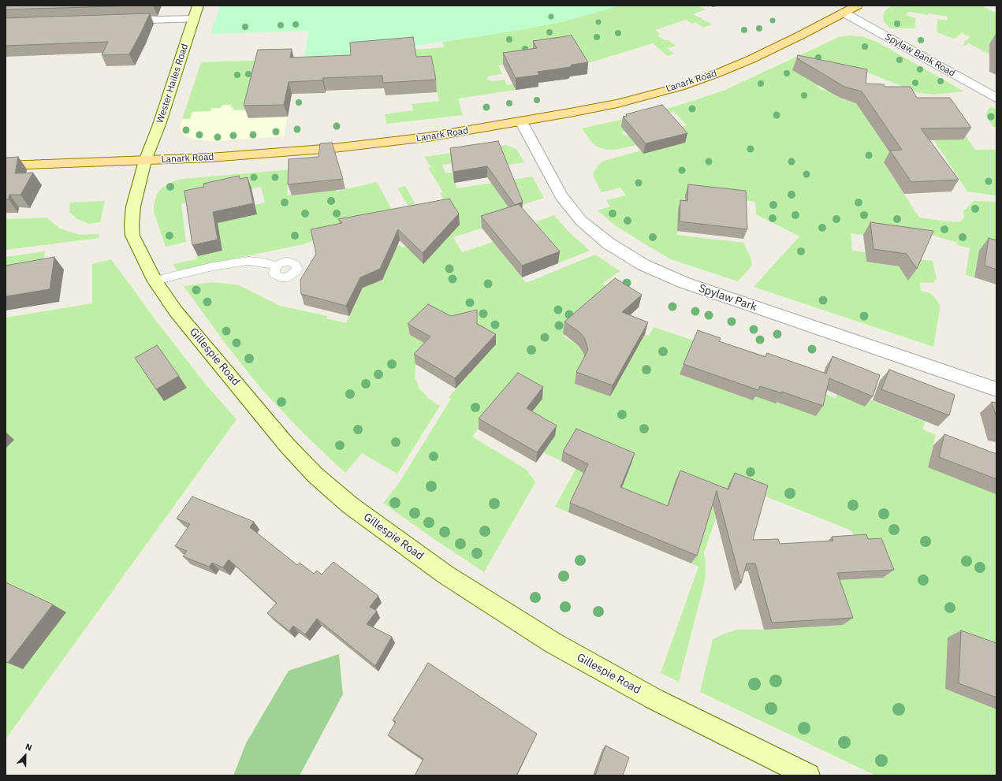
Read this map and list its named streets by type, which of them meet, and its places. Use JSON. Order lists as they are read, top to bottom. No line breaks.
{"streets":{"main road":["Lanark Road","Wester Hailes Road","Gillespie Road"],"street":["Spylaw Bank Road","Spylaw Park"]},"crossings":[["Spylaw Bank Road","Lanark Road"],["Lanark Road","Wester Hailes Road"],["Lanark Road","Spylaw Park"],["Lanark Road","Gillespie Road"],["Wester Hailes Road","Gillespie Road"]],"north":"top"}
